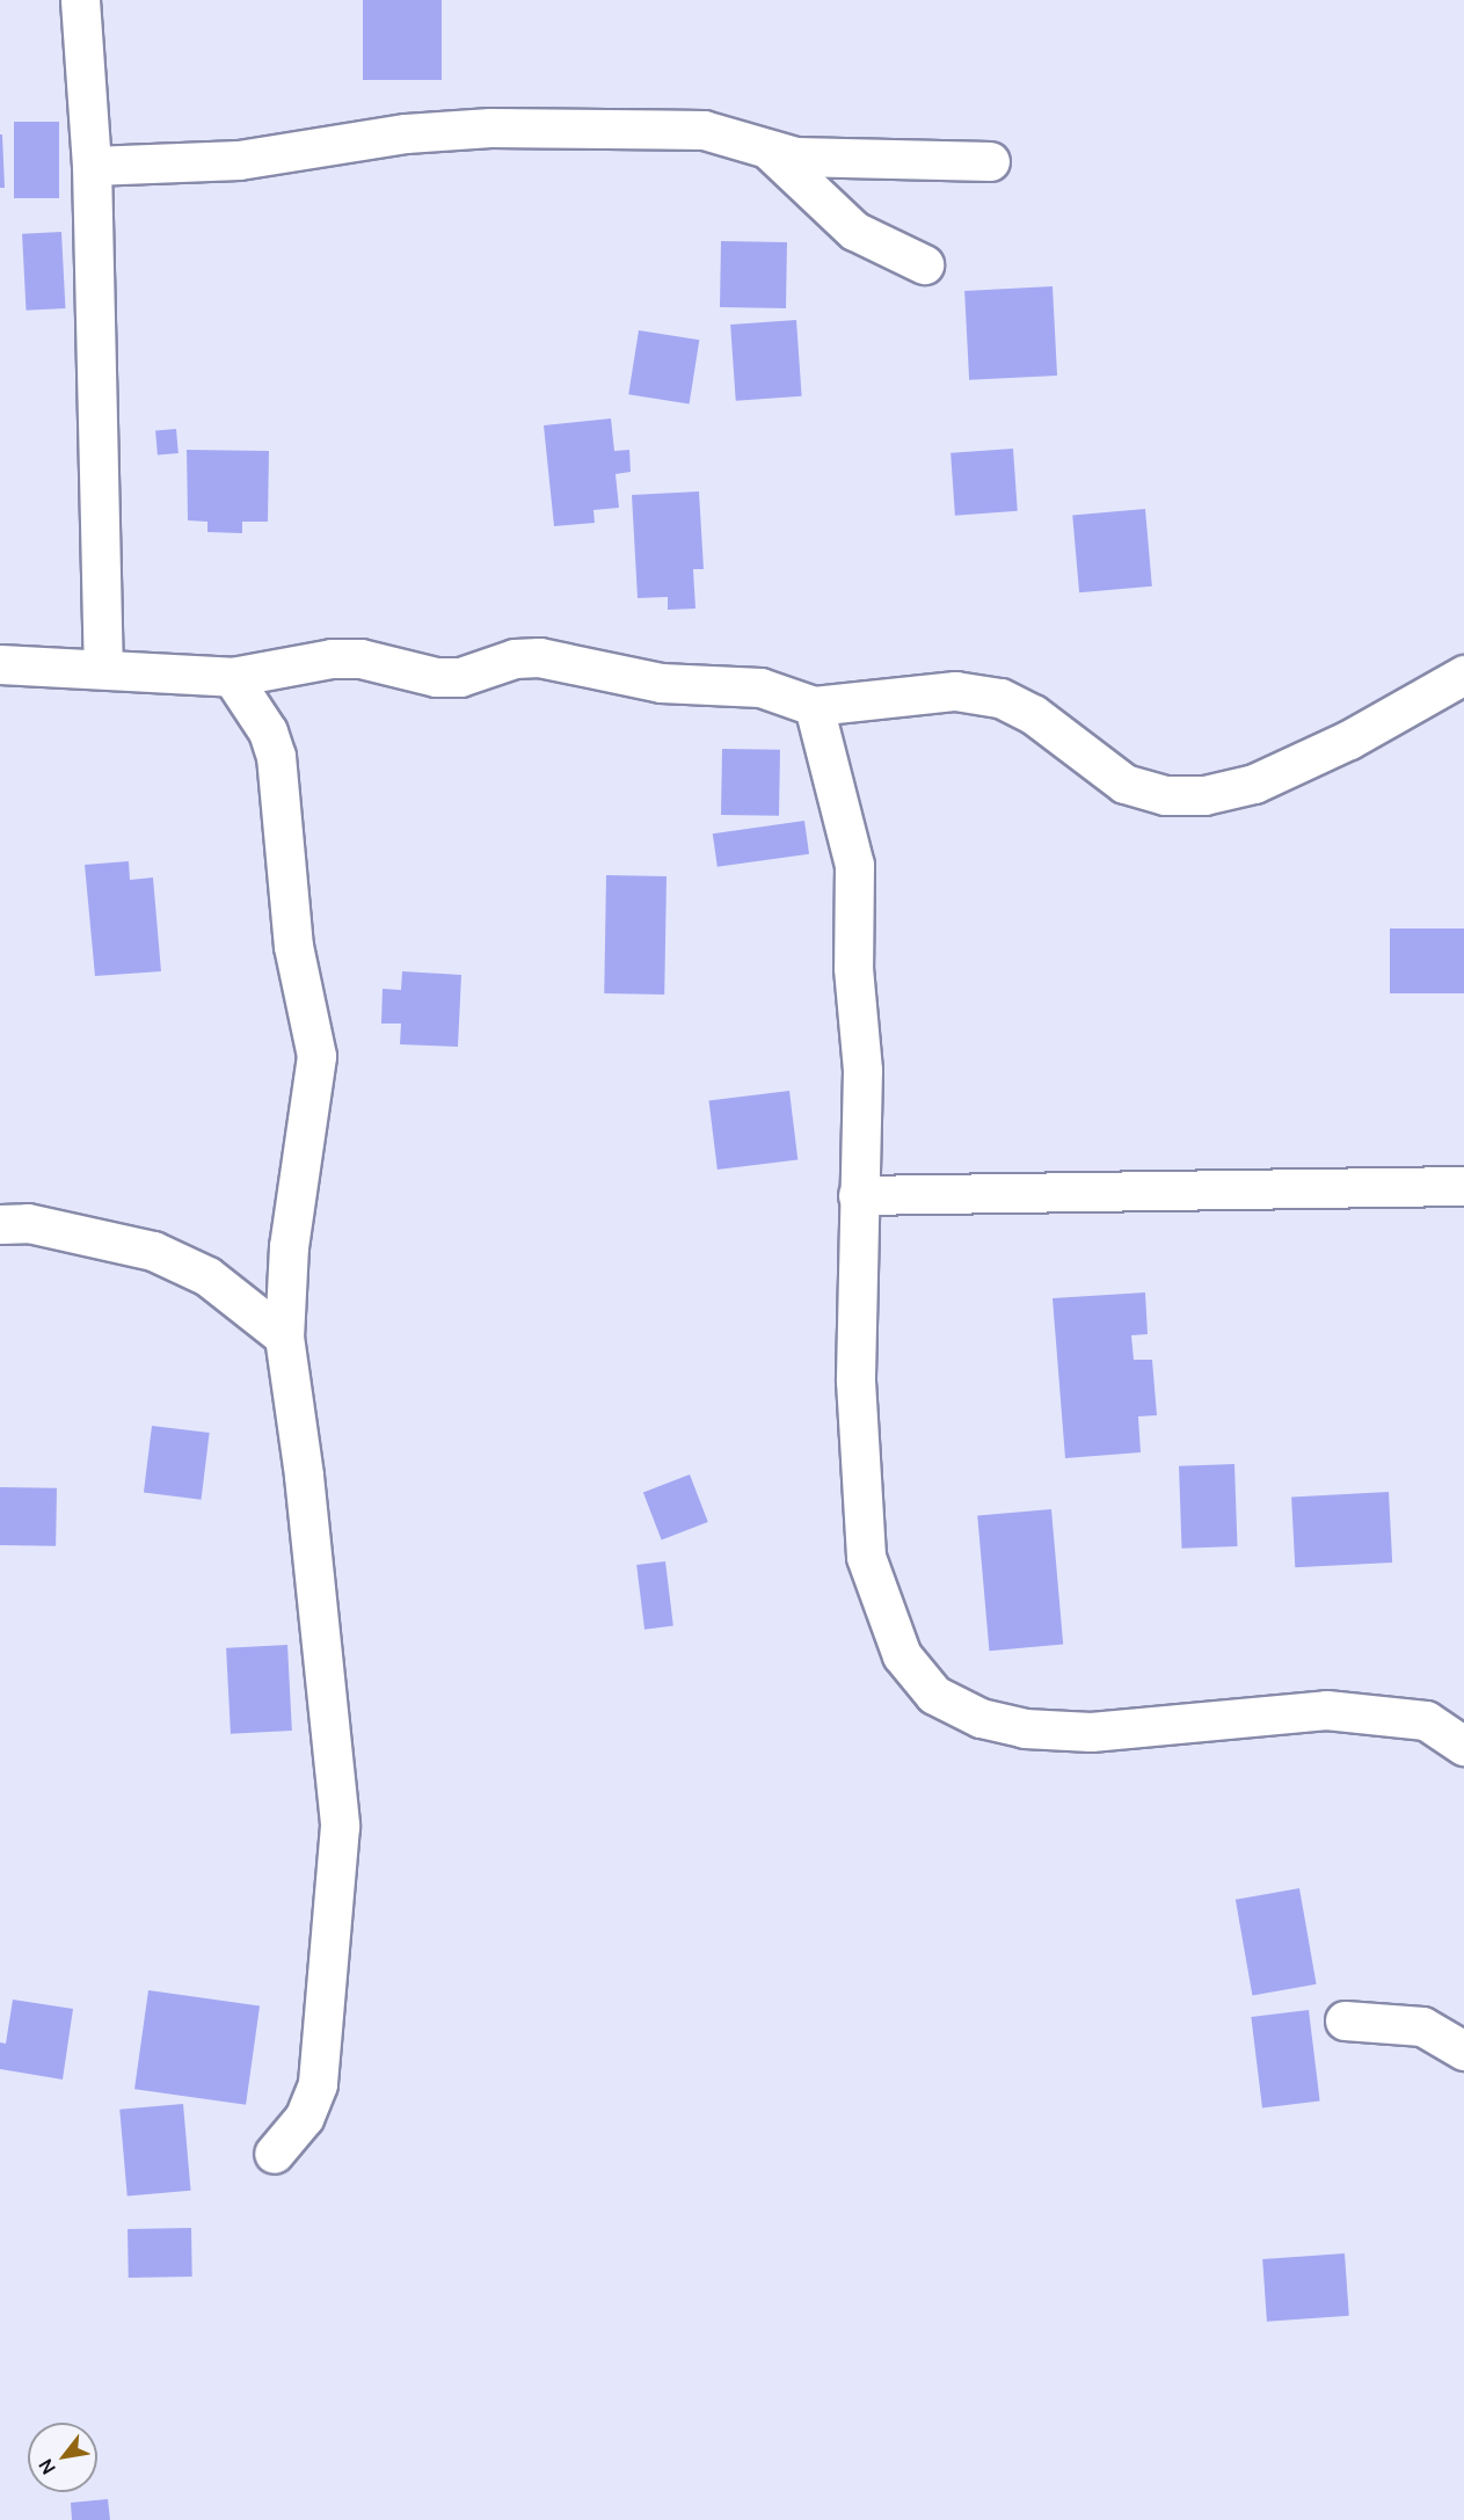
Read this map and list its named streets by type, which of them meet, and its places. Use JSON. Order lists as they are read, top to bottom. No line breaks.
{"north":"bottom left"}
